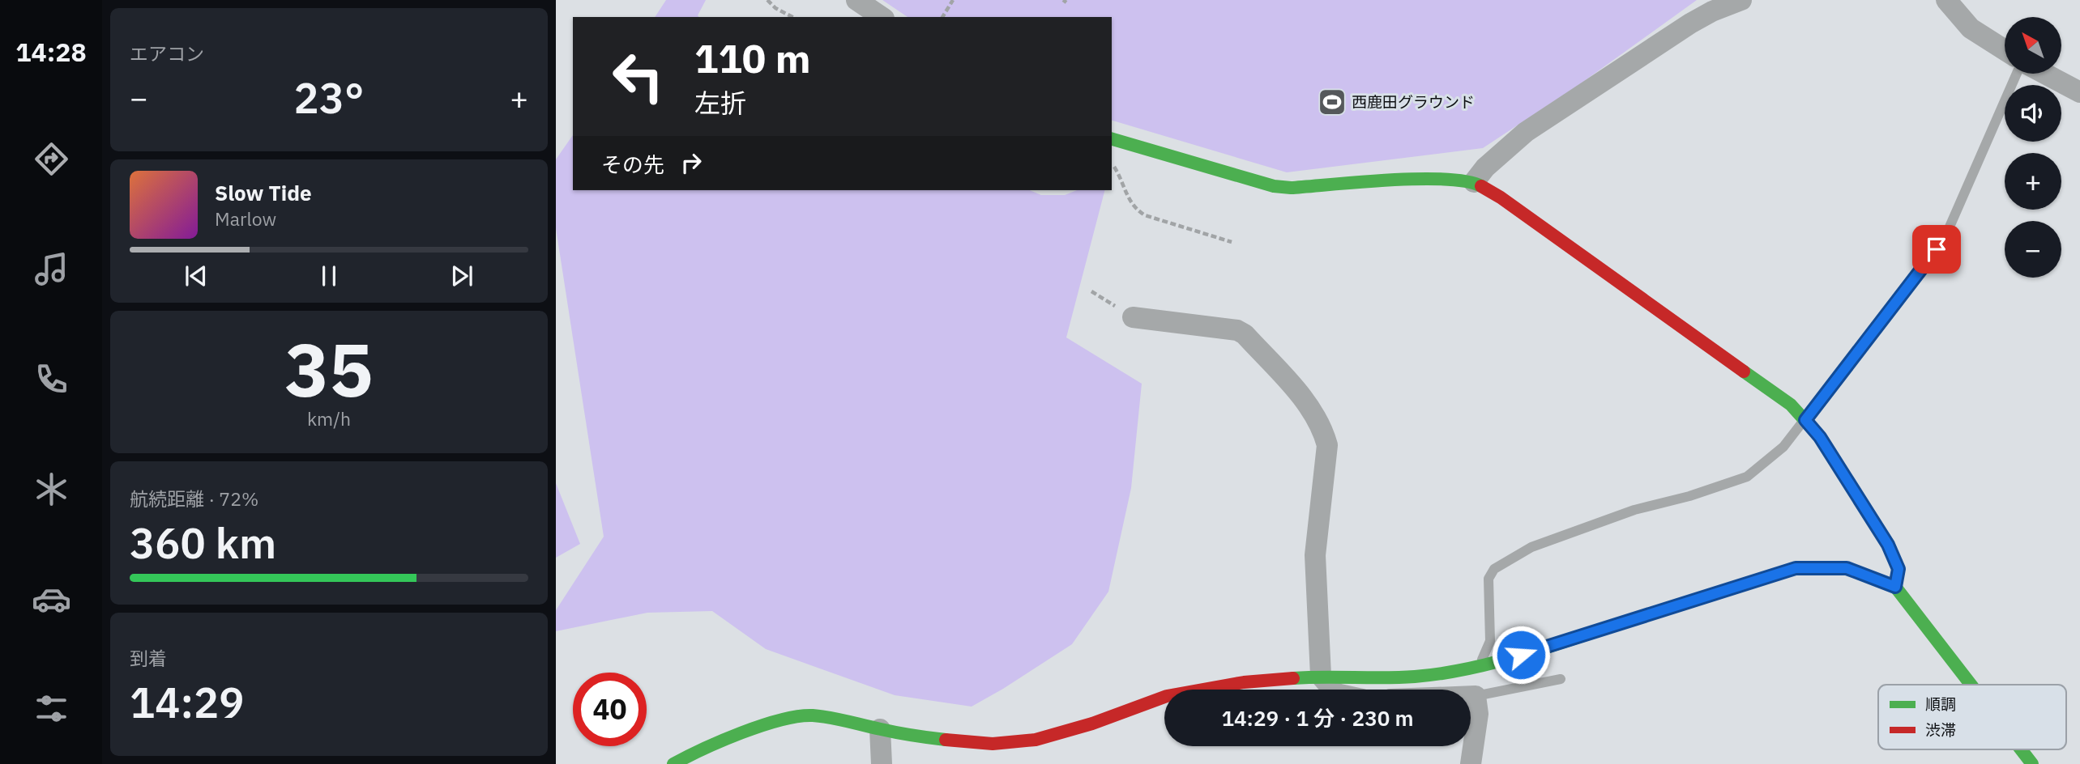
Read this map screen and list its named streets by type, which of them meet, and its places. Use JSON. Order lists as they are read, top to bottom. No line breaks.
{"places":{"sports":["西鹿田グラウンド"]},"legend":["順調","渋滞"],"north":"top left","page":{"tabs":"14:28","tile":["エアコン",["35","km/h"],["航続距離 · 72%","360 km"],["到着","14:29"]],"map_buttons":["+","−"],"turn":["110 m","左折"],"heat":["−","23°","+"],"then":"その先","song":["Slow Tide","Marlow"],"limit":"40","trip":"14:29 · 1 分 · 230 m"}}
